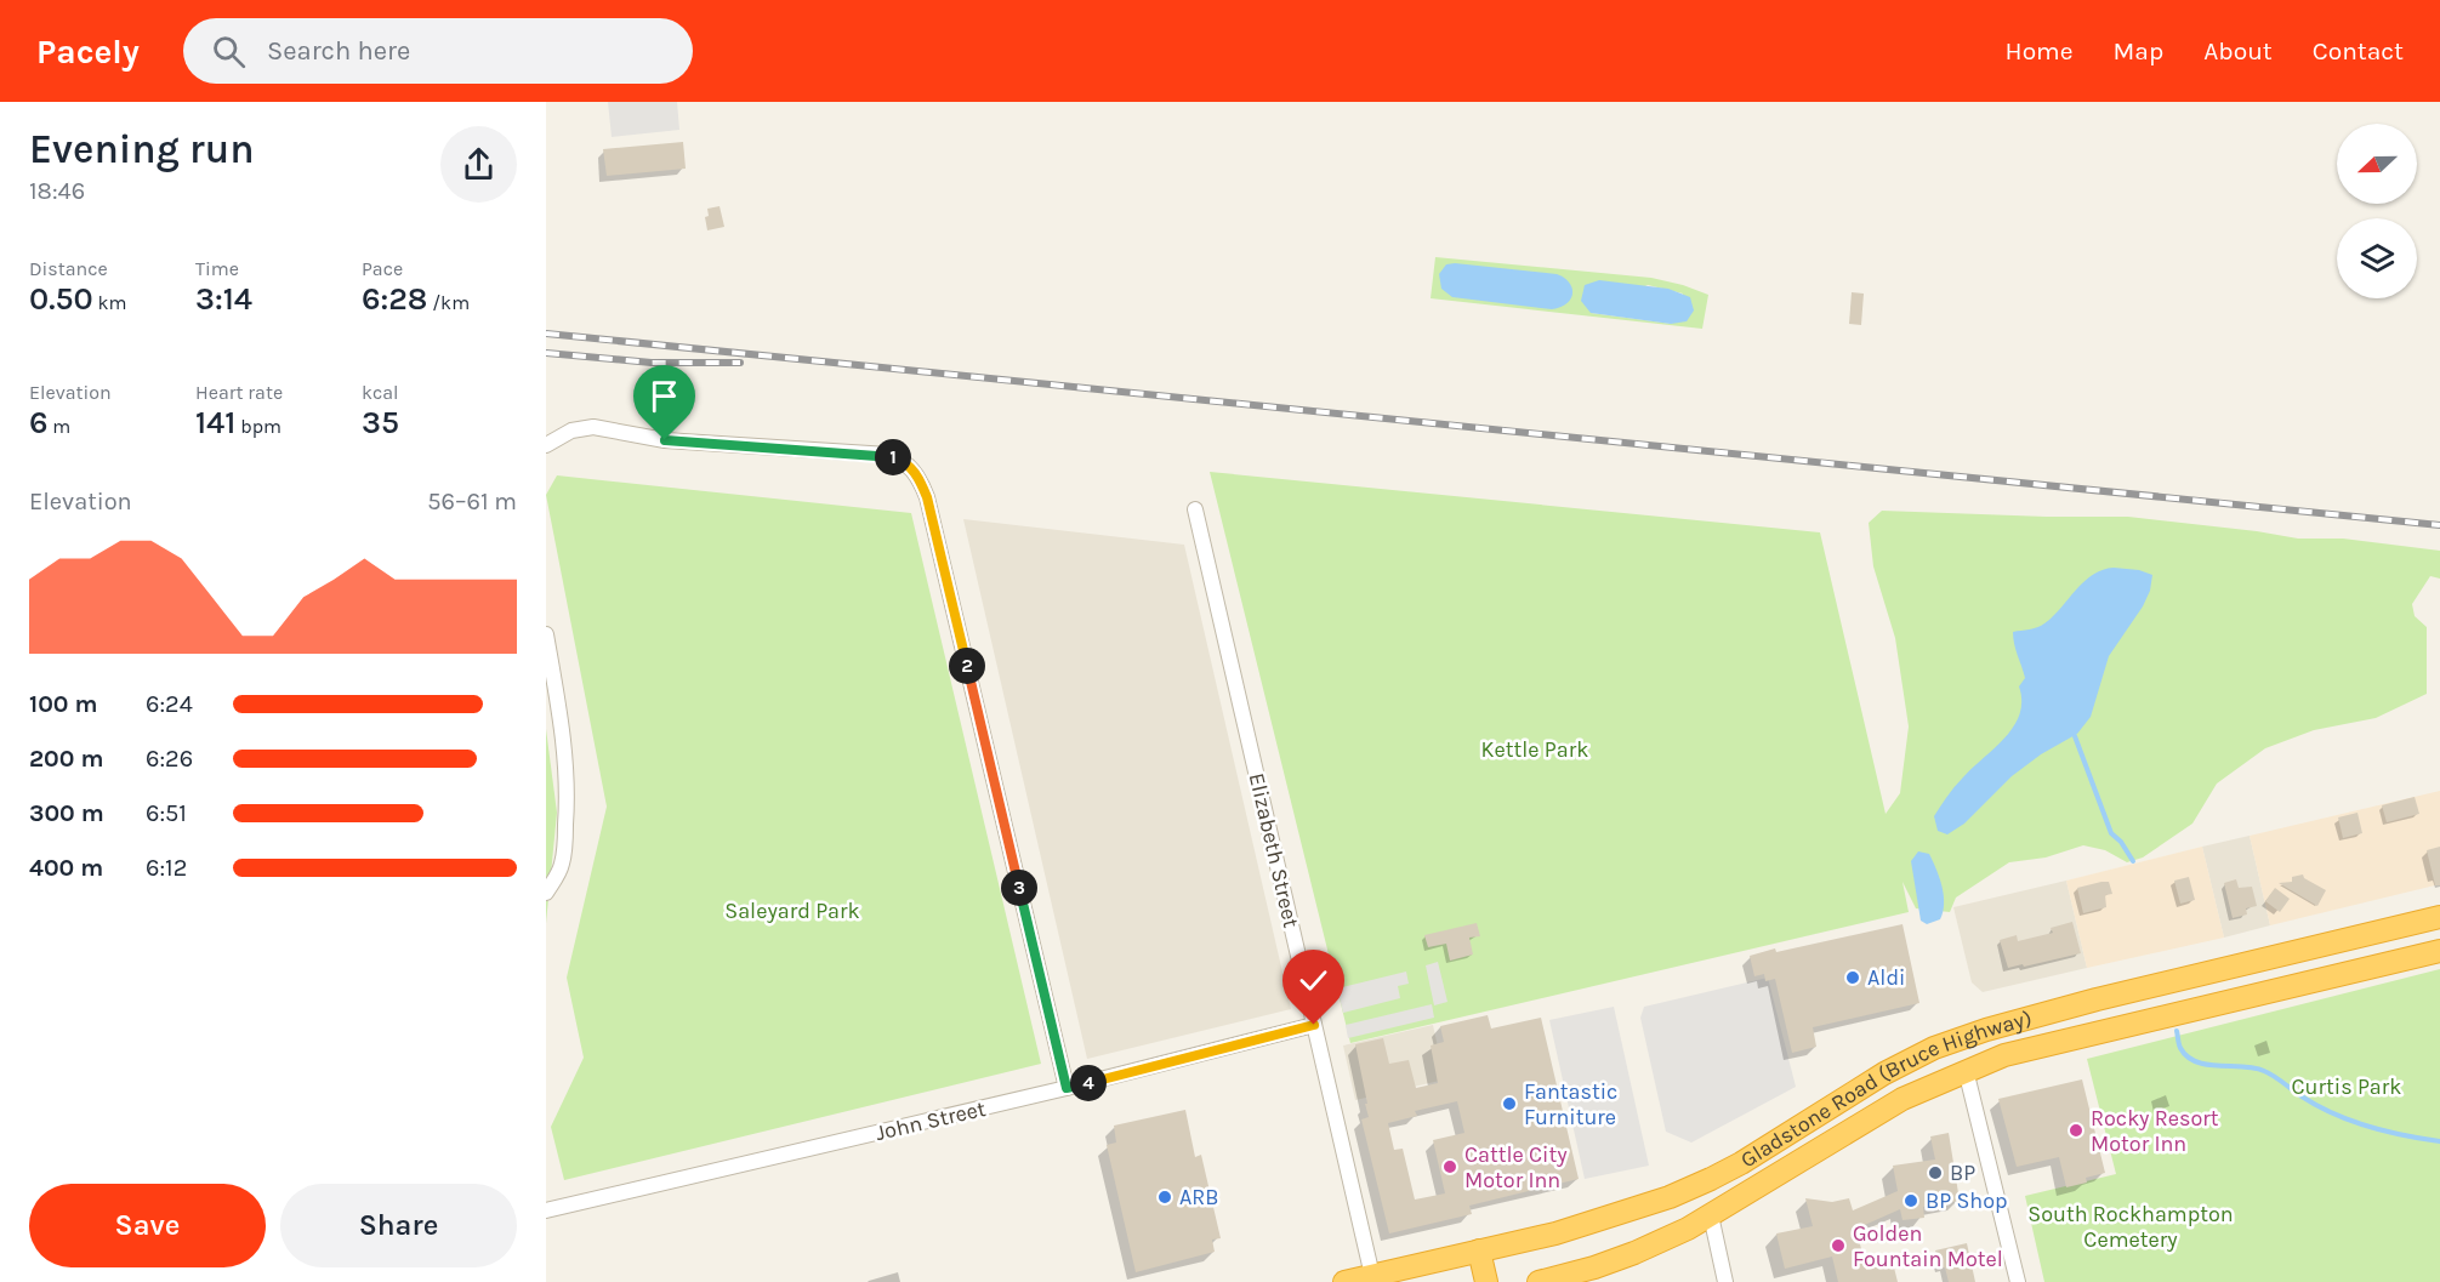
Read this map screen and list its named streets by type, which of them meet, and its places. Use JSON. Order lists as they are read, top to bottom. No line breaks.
{"streets":{"highway":["Gladstone Road (Bruce Highway)"],"street":["Elizabeth Street","John Street"]},"crossings":[["Elizabeth Street","Gladstone Road (Bruce Highway)"],["Elizabeth Street","John Street"]],"parks":["Kettle Park","Saleyard Park","Curtis Park","South Rockhampton Cemetery"],"places":["Aldi","Fantastic Furniture","Rocky Resort Motor Inn","Cattle City Motor Inn","BP","ARB","BP Shop","Golden Fountain Motel"],"north":"left","page":{"header":"Pacely","search":"Search here","nav":["Home","Map","About","Contact"],"heading":["Evening run","18:46"],"stats":[["Distance","0.50 km"],["Time","3:14"],["Pace","6:28 /km"],["Elevation","6 m"],["Heart rate","141 bpm"],["kcal","35"]],"pins":["1","2","3","4"],"chart":["Elevation","56–61 m"],"list":[{"name":"100 m","note":"6:24"},{"name":"200 m","note":"6:26"},{"name":"300 m","note":"6:51"},{"name":"400 m","note":"6:12"}],"buttons":["Save","Share"]}}
